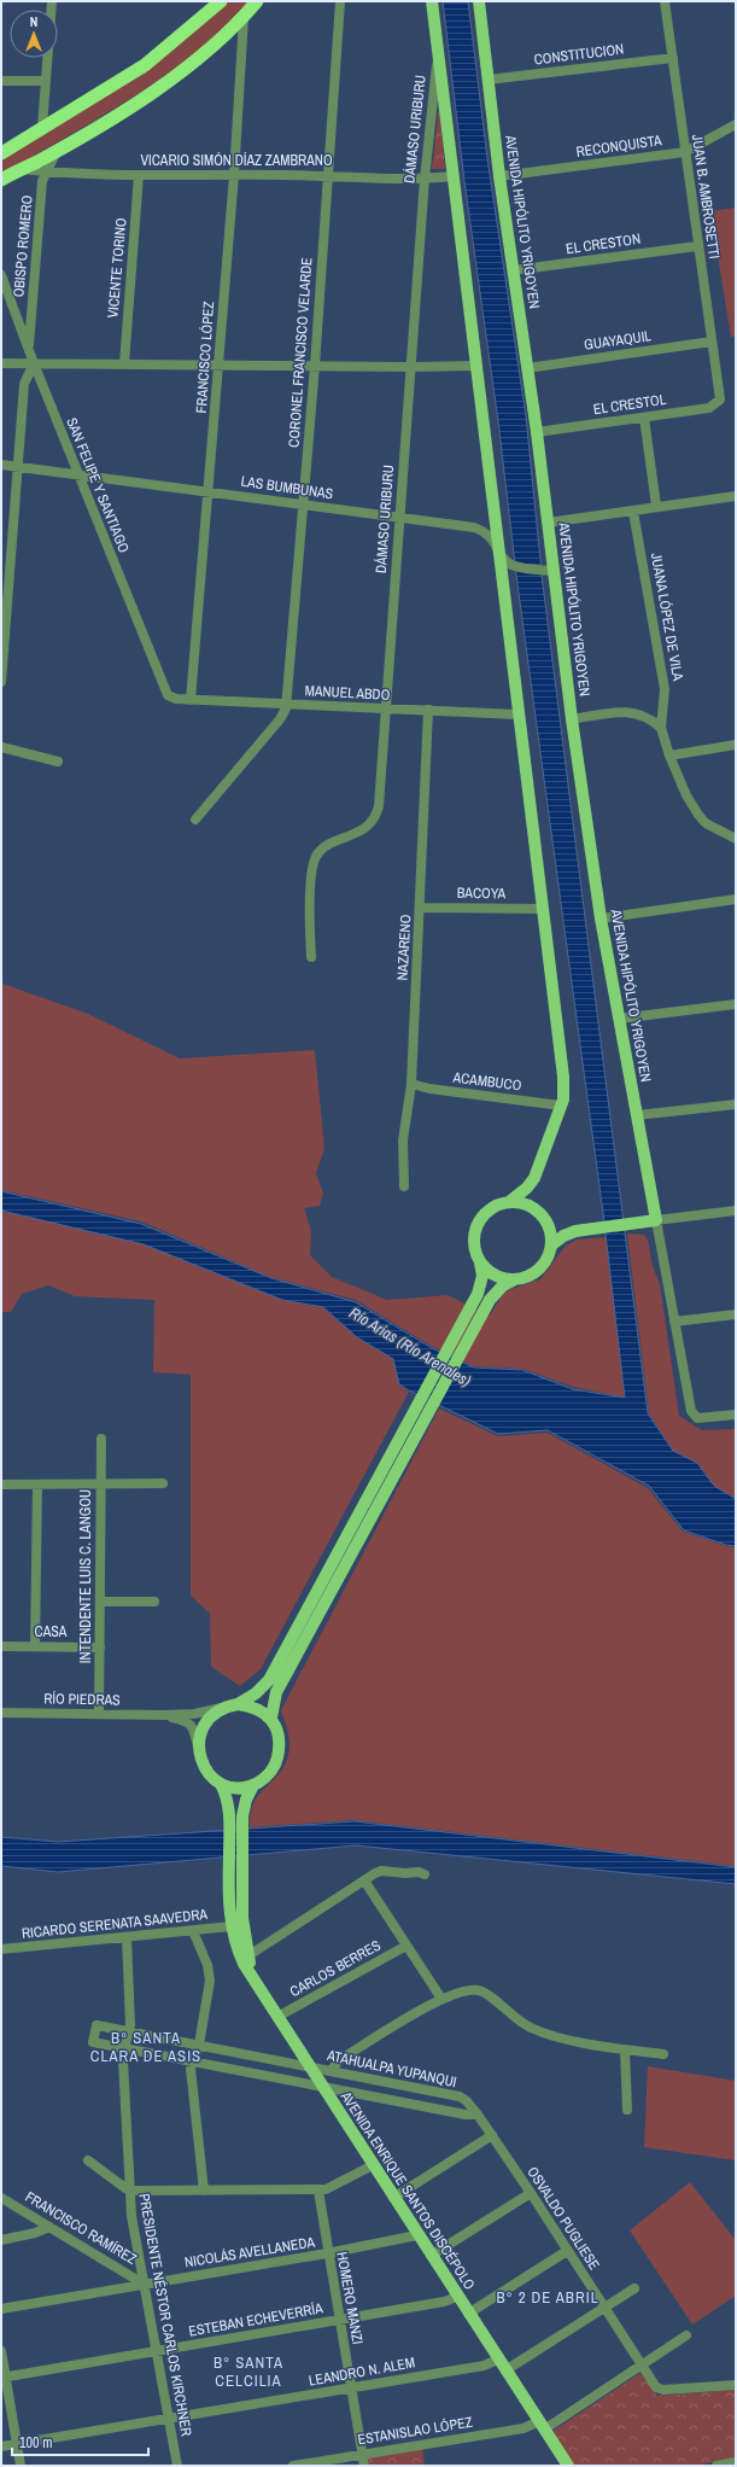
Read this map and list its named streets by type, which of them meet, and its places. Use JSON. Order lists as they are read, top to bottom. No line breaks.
{"streets":{"main road":["AVENIDA HIPÓLITO YRIGOYEN","AVENIDA ENRIQUE SANTOS DISCÉPOLO"],"street":["CONSTITUCION","DÁMASO URIBURU","RECONQUISTA","VICARIO SIMÓN DÍAZ ZAMBRANO","JUAN B. AMBROSETTI","EL CRESTON","OBISPO ROMERO","VICENTE TORINO","GUAYAQUIL","CORONEL FRANCISCO VELARDE","FRANCISCO LÓPEZ","EL CRESTOL","SAN FELIPE Y SANTIAGO","LAS BUMBUNAS","JUANA LÓPEZ DE VILA","MANUEL ABDO","BACOYA","NAZARENO","ACAMBUCO","INTENDENTE LUIS C. LANGOU","CASA","RÍO PIEDRAS","RICARDO SERENATA SAAVEDRA","CARLOS BERRES","ATAHUALPA YUPANQUI","OSVALDO PUGLIESE","FRANCISCO RAMÍREZ","NICOLÁS AVELLANEDA","HOMERO MANZI","PRESIDENTE NÉSTOR CARLOS KIRCHNER","ESTEBAN ECHEVERRÍA","LEANDRO N. ALEM","ESTANISLAO LÓPEZ"]},"crossings":[["CONSTITUCION","JUAN B. AMBROSETTI"],["CONSTITUCION","AVENIDA HIPÓLITO YRIGOYEN"],["DÁMASO URIBURU","VICARIO SIMÓN DÍAZ ZAMBRANO"],["DÁMASO URIBURU","LAS BUMBUNAS"],["DÁMASO URIBURU","MANUEL ABDO"],["RECONQUISTA","JUAN B. AMBROSETTI"],["RECONQUISTA","AVENIDA HIPÓLITO YRIGOYEN"],["VICARIO SIMÓN DÍAZ ZAMBRANO","OBISPO ROMERO"],["VICARIO SIMÓN DÍAZ ZAMBRANO","VICENTE TORINO"],["VICARIO SIMÓN DÍAZ ZAMBRANO","CORONEL FRANCISCO VELARDE"],["VICARIO SIMÓN DÍAZ ZAMBRANO","FRANCISCO LÓPEZ"],["JUAN B. AMBROSETTI","EL CRESTON"],["JUAN B. AMBROSETTI","GUAYAQUIL"],["JUAN B. AMBROSETTI","EL CRESTOL"],["AVENIDA HIPÓLITO YRIGOYEN","EL CRESTON"],["AVENIDA HIPÓLITO YRIGOYEN","GUAYAQUIL"],["AVENIDA HIPÓLITO YRIGOYEN","EL CRESTOL"],["OBISPO ROMERO","SAN FELIPE Y SANTIAGO"],["CORONEL FRANCISCO VELARDE","LAS BUMBUNAS"],["CORONEL FRANCISCO VELARDE","MANUEL ABDO"],["FRANCISCO LÓPEZ","LAS BUMBUNAS"],["FRANCISCO LÓPEZ","MANUEL ABDO"],["SAN FELIPE Y SANTIAGO","LAS BUMBUNAS"],["SAN FELIPE Y SANTIAGO","MANUEL ABDO"],["MANUEL ABDO","NAZARENO"],["BACOYA","NAZARENO"],["NAZARENO","ACAMBUCO"],["INTENDENTE LUIS C. LANGOU","CASA"],["INTENDENTE LUIS C. LANGOU","RÍO PIEDRAS"],["RICARDO SERENATA SAAVEDRA","AVENIDA ENRIQUE SANTOS DISCÉPOLO"],["RICARDO SERENATA SAAVEDRA","PRESIDENTE NÉSTOR CARLOS KIRCHNER"],["CARLOS BERRES","AVENIDA ENRIQUE SANTOS DISCÉPOLO"],["ATAHUALPA YUPANQUI","AVENIDA ENRIQUE SANTOS DISCÉPOLO"],["ATAHUALPA YUPANQUI","OSVALDO PUGLIESE"],["ATAHUALPA YUPANQUI","PRESIDENTE NÉSTOR CARLOS KIRCHNER"],["AVENIDA ENRIQUE SANTOS DISCÉPOLO","NICOLÁS AVELLANEDA"],["AVENIDA ENRIQUE SANTOS DISCÉPOLO","ESTEBAN ECHEVERRÍA"],["AVENIDA ENRIQUE SANTOS DISCÉPOLO","LEANDRO N. ALEM"],["AVENIDA ENRIQUE SANTOS DISCÉPOLO","ESTANISLAO LÓPEZ"],["OSVALDO PUGLIESE","ESTANISLAO LÓPEZ"],["FRANCISCO RAMÍREZ","NICOLÁS AVELLANEDA"],["FRANCISCO RAMÍREZ","PRESIDENTE NÉSTOR CARLOS KIRCHNER"],["NICOLÁS AVELLANEDA","HOMERO MANZI"],["NICOLÁS AVELLANEDA","PRESIDENTE NÉSTOR CARLOS KIRCHNER"],["HOMERO MANZI","ESTEBAN ECHEVERRÍA"],["HOMERO MANZI","LEANDRO N. ALEM"],["HOMERO MANZI","ESTANISLAO LÓPEZ"],["PRESIDENTE NÉSTOR CARLOS KIRCHNER","ESTEBAN ECHEVERRÍA"],["PRESIDENTE NÉSTOR CARLOS KIRCHNER","LEANDRO N. ALEM"]],"districts":["B° SANTA CLARA DE ASIS","B° 2 DE ABRIL","B° SANTA CELCILIA"],"water":["Río Arias (Río Arenales)"],"scale_bar":"100 m","north":"top"}
